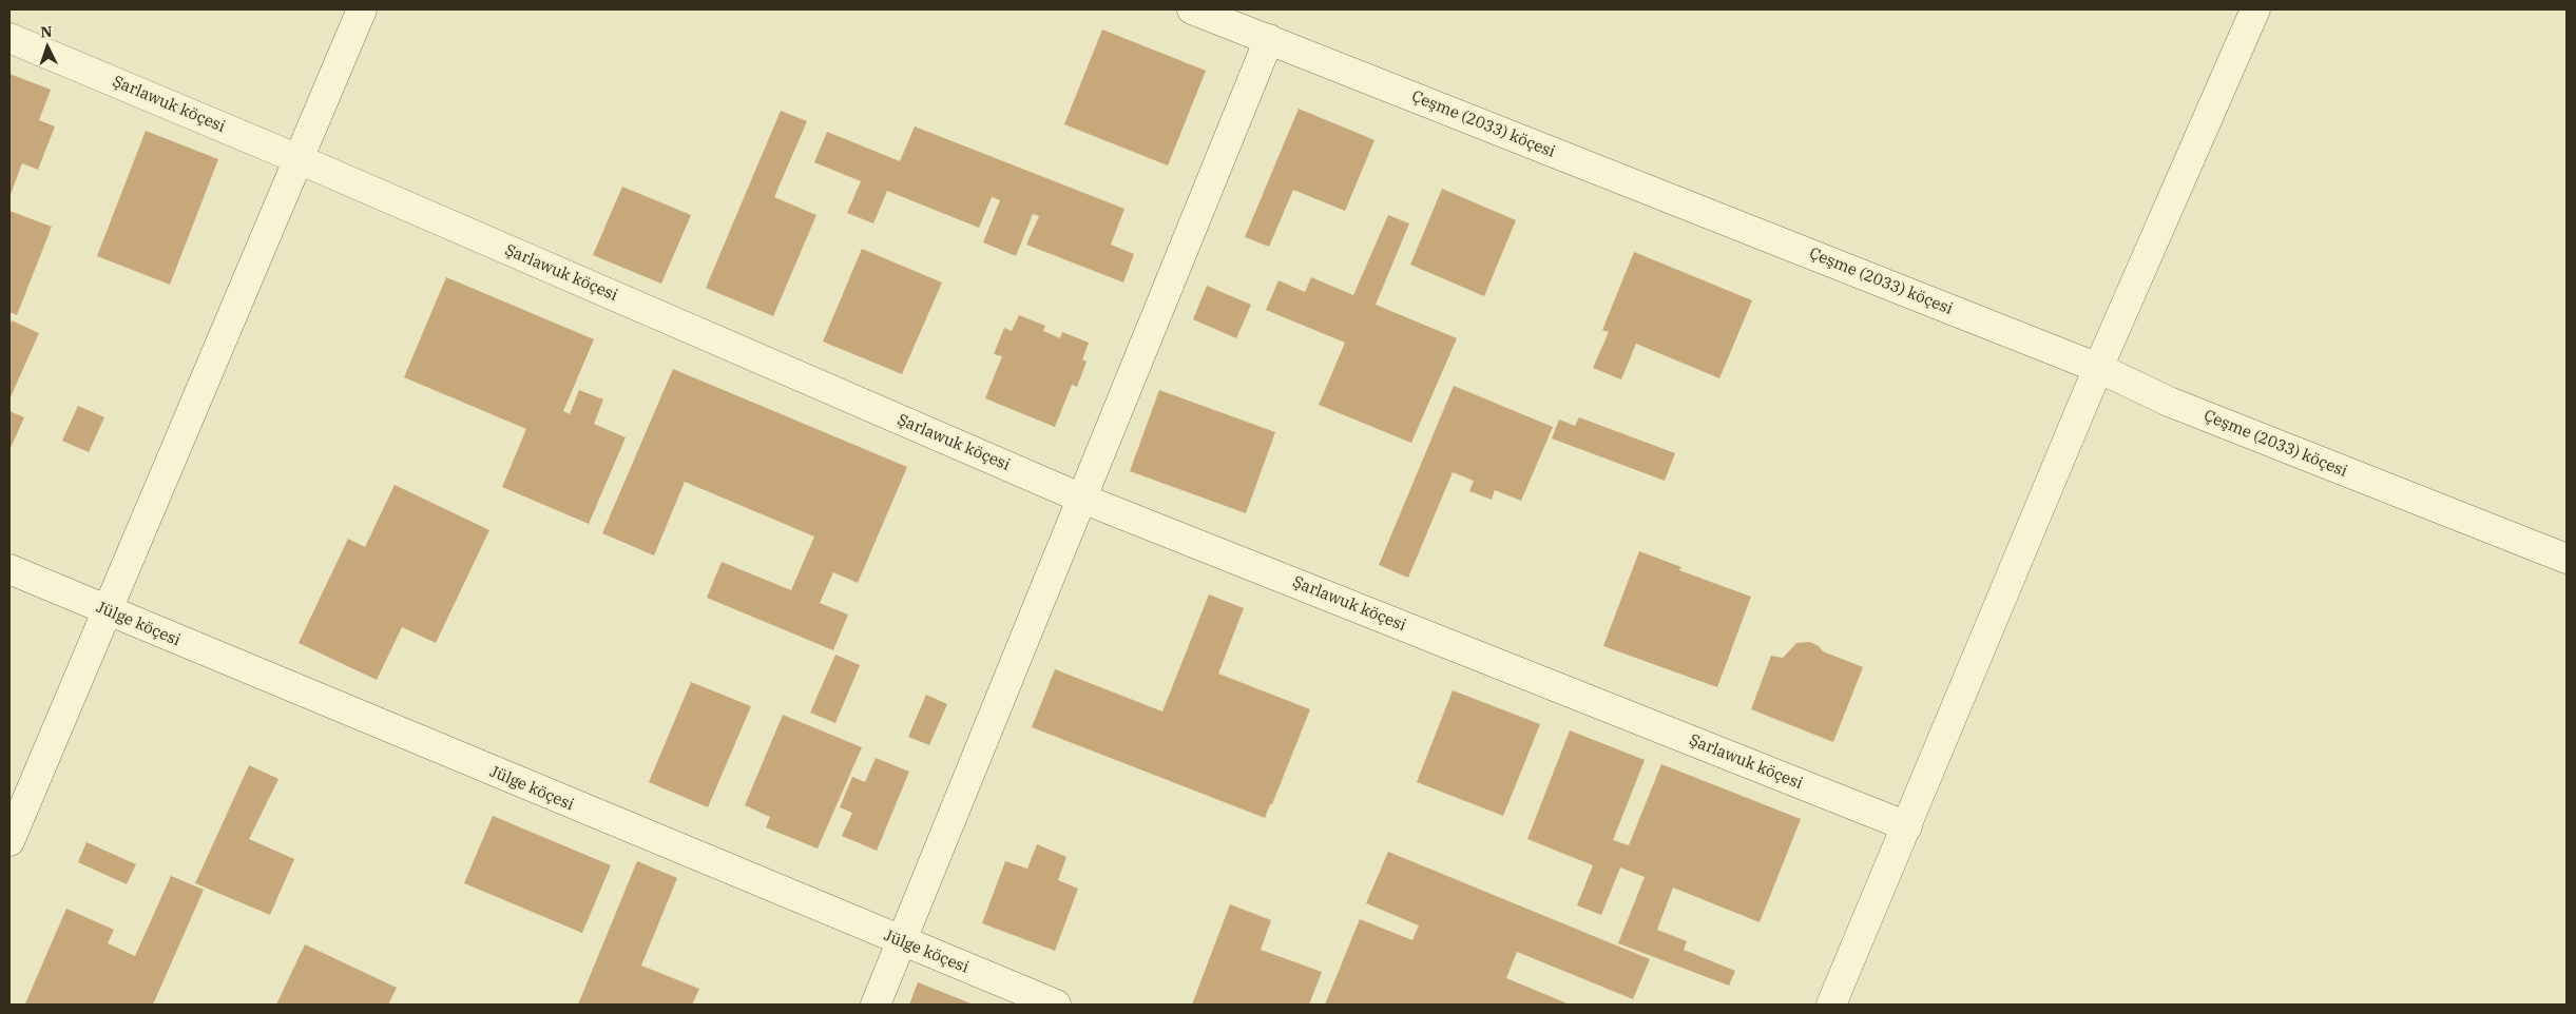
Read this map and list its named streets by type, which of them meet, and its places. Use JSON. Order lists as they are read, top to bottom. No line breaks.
{"streets":{"street":["Şarlawuk köçesi","Çeşme (2033) köçesi","Jülge köçesi"]},"north":"top"}
